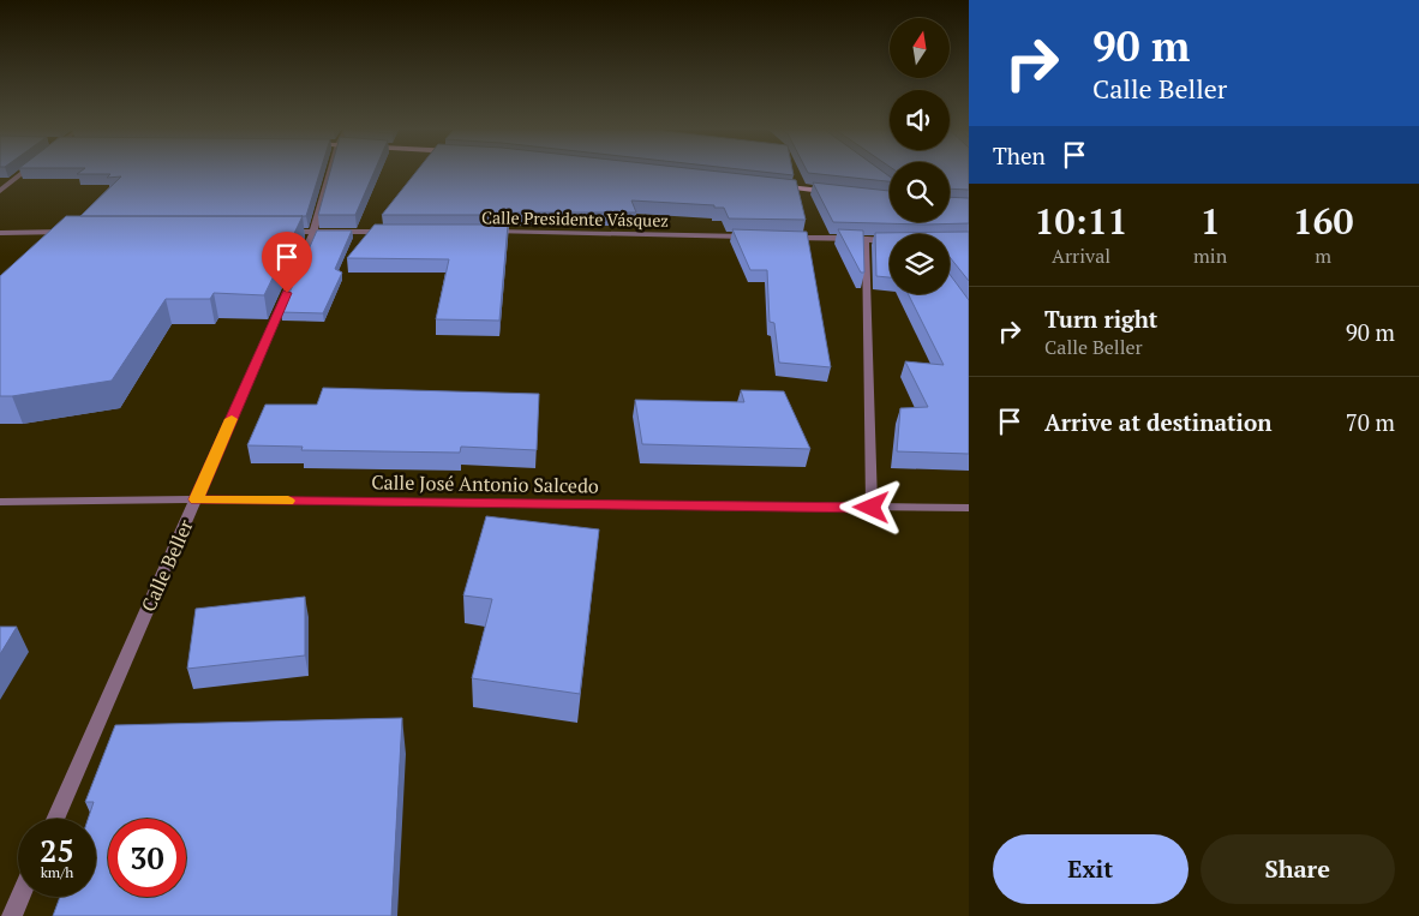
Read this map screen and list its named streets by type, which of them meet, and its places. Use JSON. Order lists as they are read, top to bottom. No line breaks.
{"streets":{"street":["Calle Presidente Vásquez","Calle José Antonio Salcedo","Calle Beller"]},"crossings":[["Calle José Antonio Salcedo","Calle Beller"]],"north":"top","page":{"turn":["90 m","Calle Beller"],"then":"Then","eta":["10:11","Arrival","1","min","160","m"],"list":[{"name":"Turn right","note":"Calle Beller","value":"90 m"},{"name":"Arrive at destination","value":"70 m"}],"speed":"25 km/h","limit":"30","buttons":["Exit","Share"]}}
